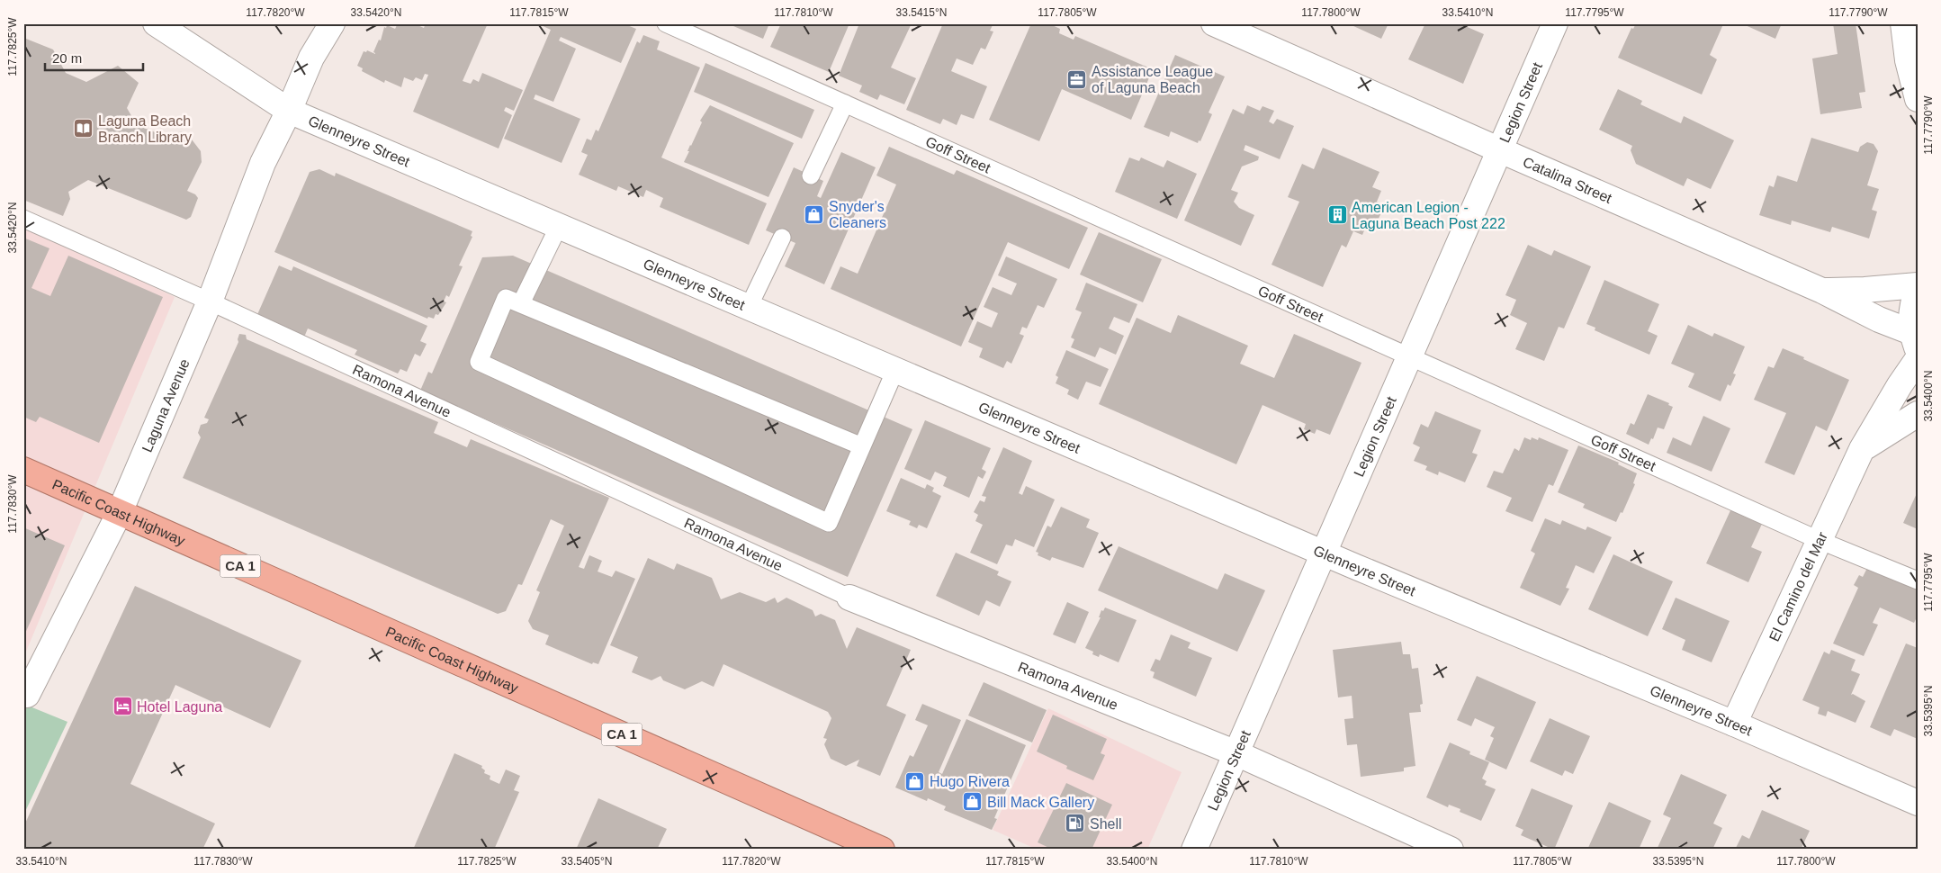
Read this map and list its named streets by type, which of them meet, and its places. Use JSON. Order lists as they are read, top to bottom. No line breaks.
{"streets":{"highway":["Pacific Coast Highway","CA 1"],"street":["Legion Street","Glenneyre Street","Catalina Street","Ramona Avenue","Laguna Avenue","El Camino del Mar"],"lane":["Goff Street"]},"crossings":[["Legion Street","Glenneyre Street"],["Legion Street","Goff Street"],["Legion Street","Catalina Street"],["Legion Street","Ramona Avenue"],["Glenneyre Street","Laguna Avenue"],["Glenneyre Street","El Camino del Mar"],["Goff Street","El Camino del Mar"],["Ramona Avenue","Laguna Avenue"],["Laguna Avenue","Pacific Coast Highway"]],"places":{"office":["Assistance League of Laguna Beach"],"library":["Laguna Beach Branch Library"],"shop":["Snyder's Cleaners","Hugo Rivera","Bill Mack Gallery"],"building":["American Legion - Laguna Beach Post 222"],"hotel":["Hotel Laguna"],"fuel station":["Shell"]},"scale_bar":"20 m","coordinates":["117.7820°W","33.5420°N","117.7815°W","117.7810°W","33.5415°N","117.7805°W","117.7800°W","33.5410°N","117.7795°W","117.7790°W","117.7825°W","33.5400°N","117.7830°W","33.5395°N","33.5405°N"]}
